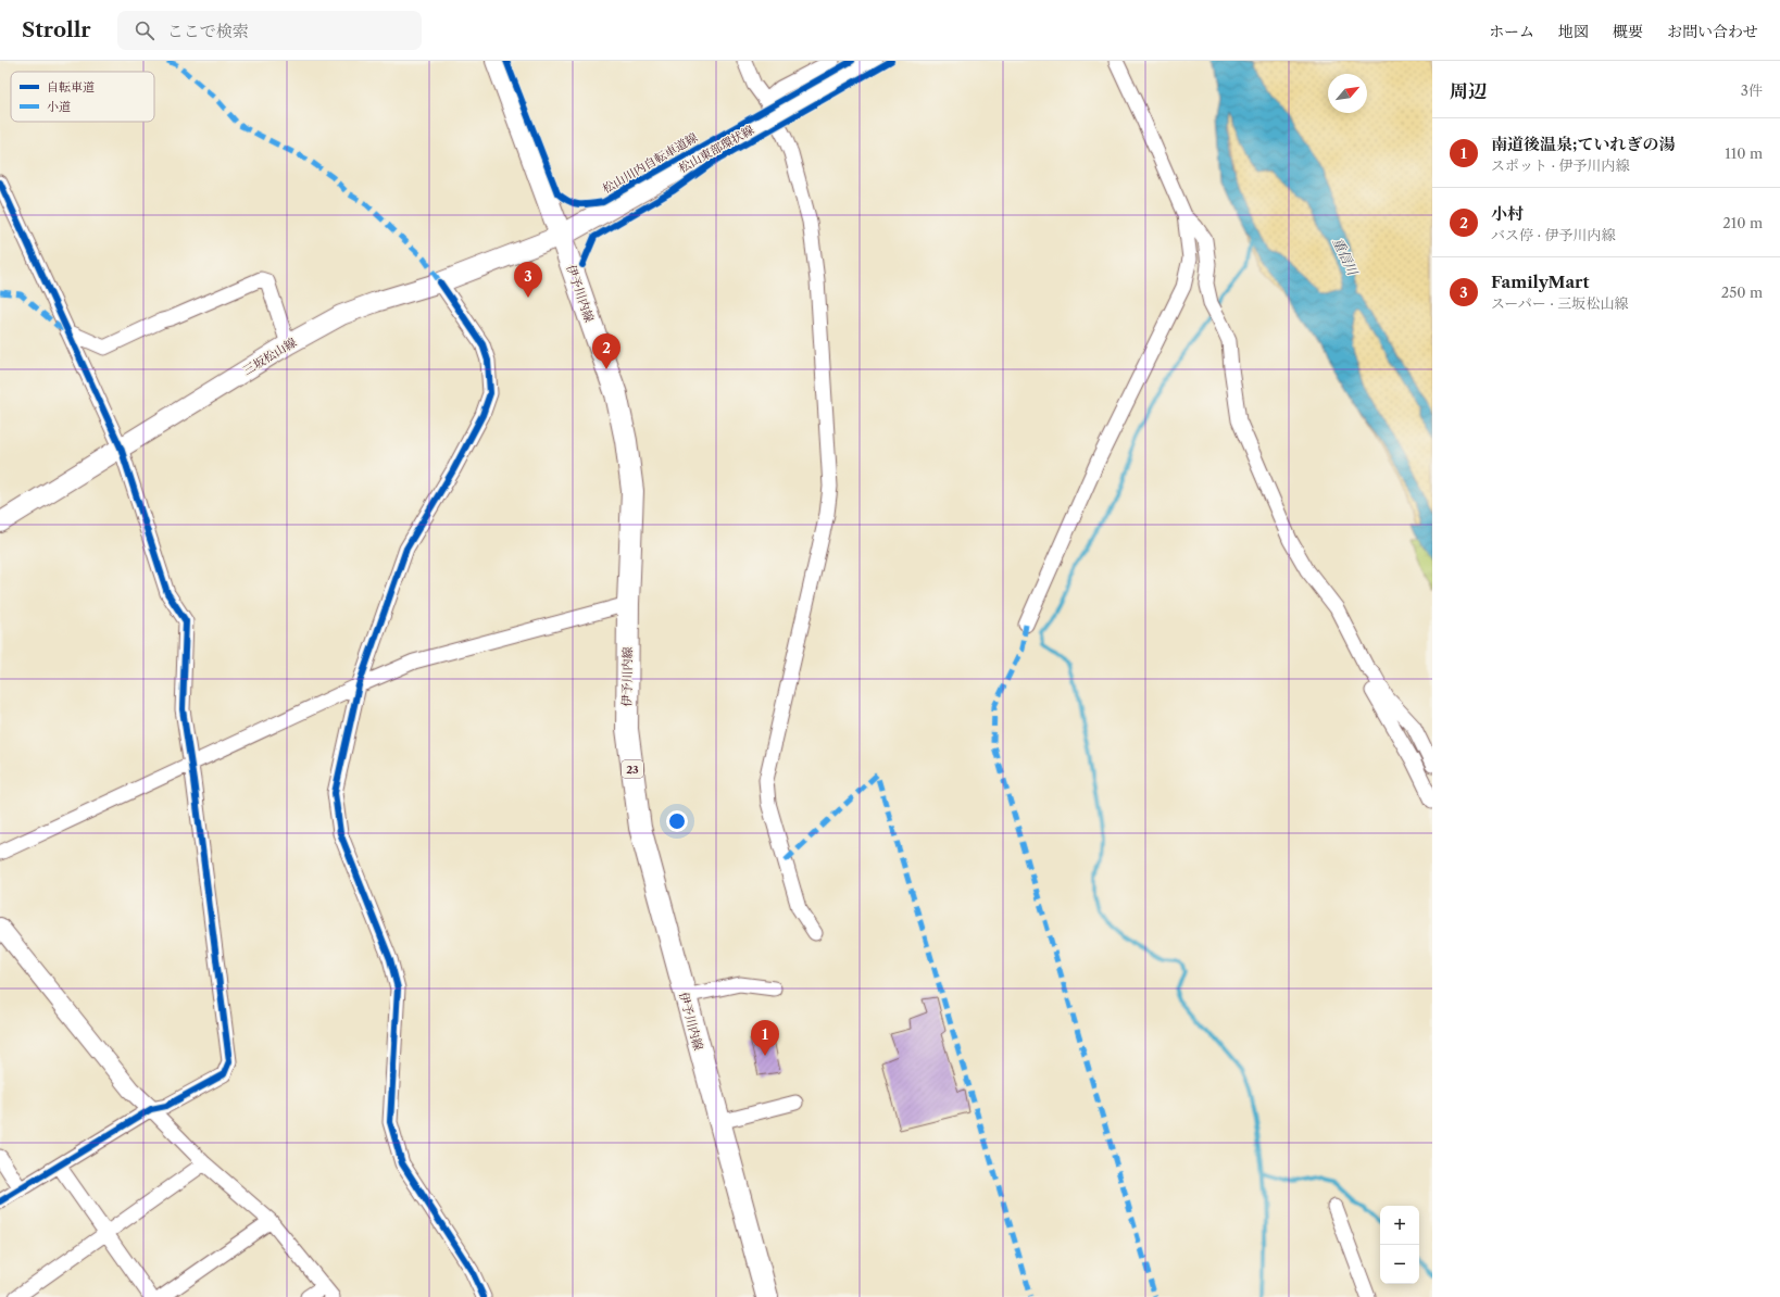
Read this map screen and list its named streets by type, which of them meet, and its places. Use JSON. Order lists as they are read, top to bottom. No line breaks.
{"streets":{"main road":["松山東部環状線","伊予川内線","三坂松山線","23"],"cycle path":["松山川内自転車道線"]},"crossings":[["松山東部環状線","伊予川内線"],["松山東部環状線","三坂松山線"],["伊予川内線","三坂松山線"]],"water":["重信川"],"legend":["自転車道","小道"],"north":"top right","page":{"header":"Strollr","search":"ここで検索","nav":["ホーム","地図","概要","お問い合わせ"],"heading":["周辺","3件"],"list":[{"mark":"1","name":"南道後温泉;ていれぎの湯","note":"スポット · 伊予川内線","value":"110 m"},{"mark":"2","name":"小村","note":"バス停 · 伊予川内線","value":"210 m"},{"mark":"3","name":"FamilyMart","note":"スーパー · 三坂松山線","value":"250 m"}],"pins":["3","2","1"],"map_buttons":["+","−"]}}
